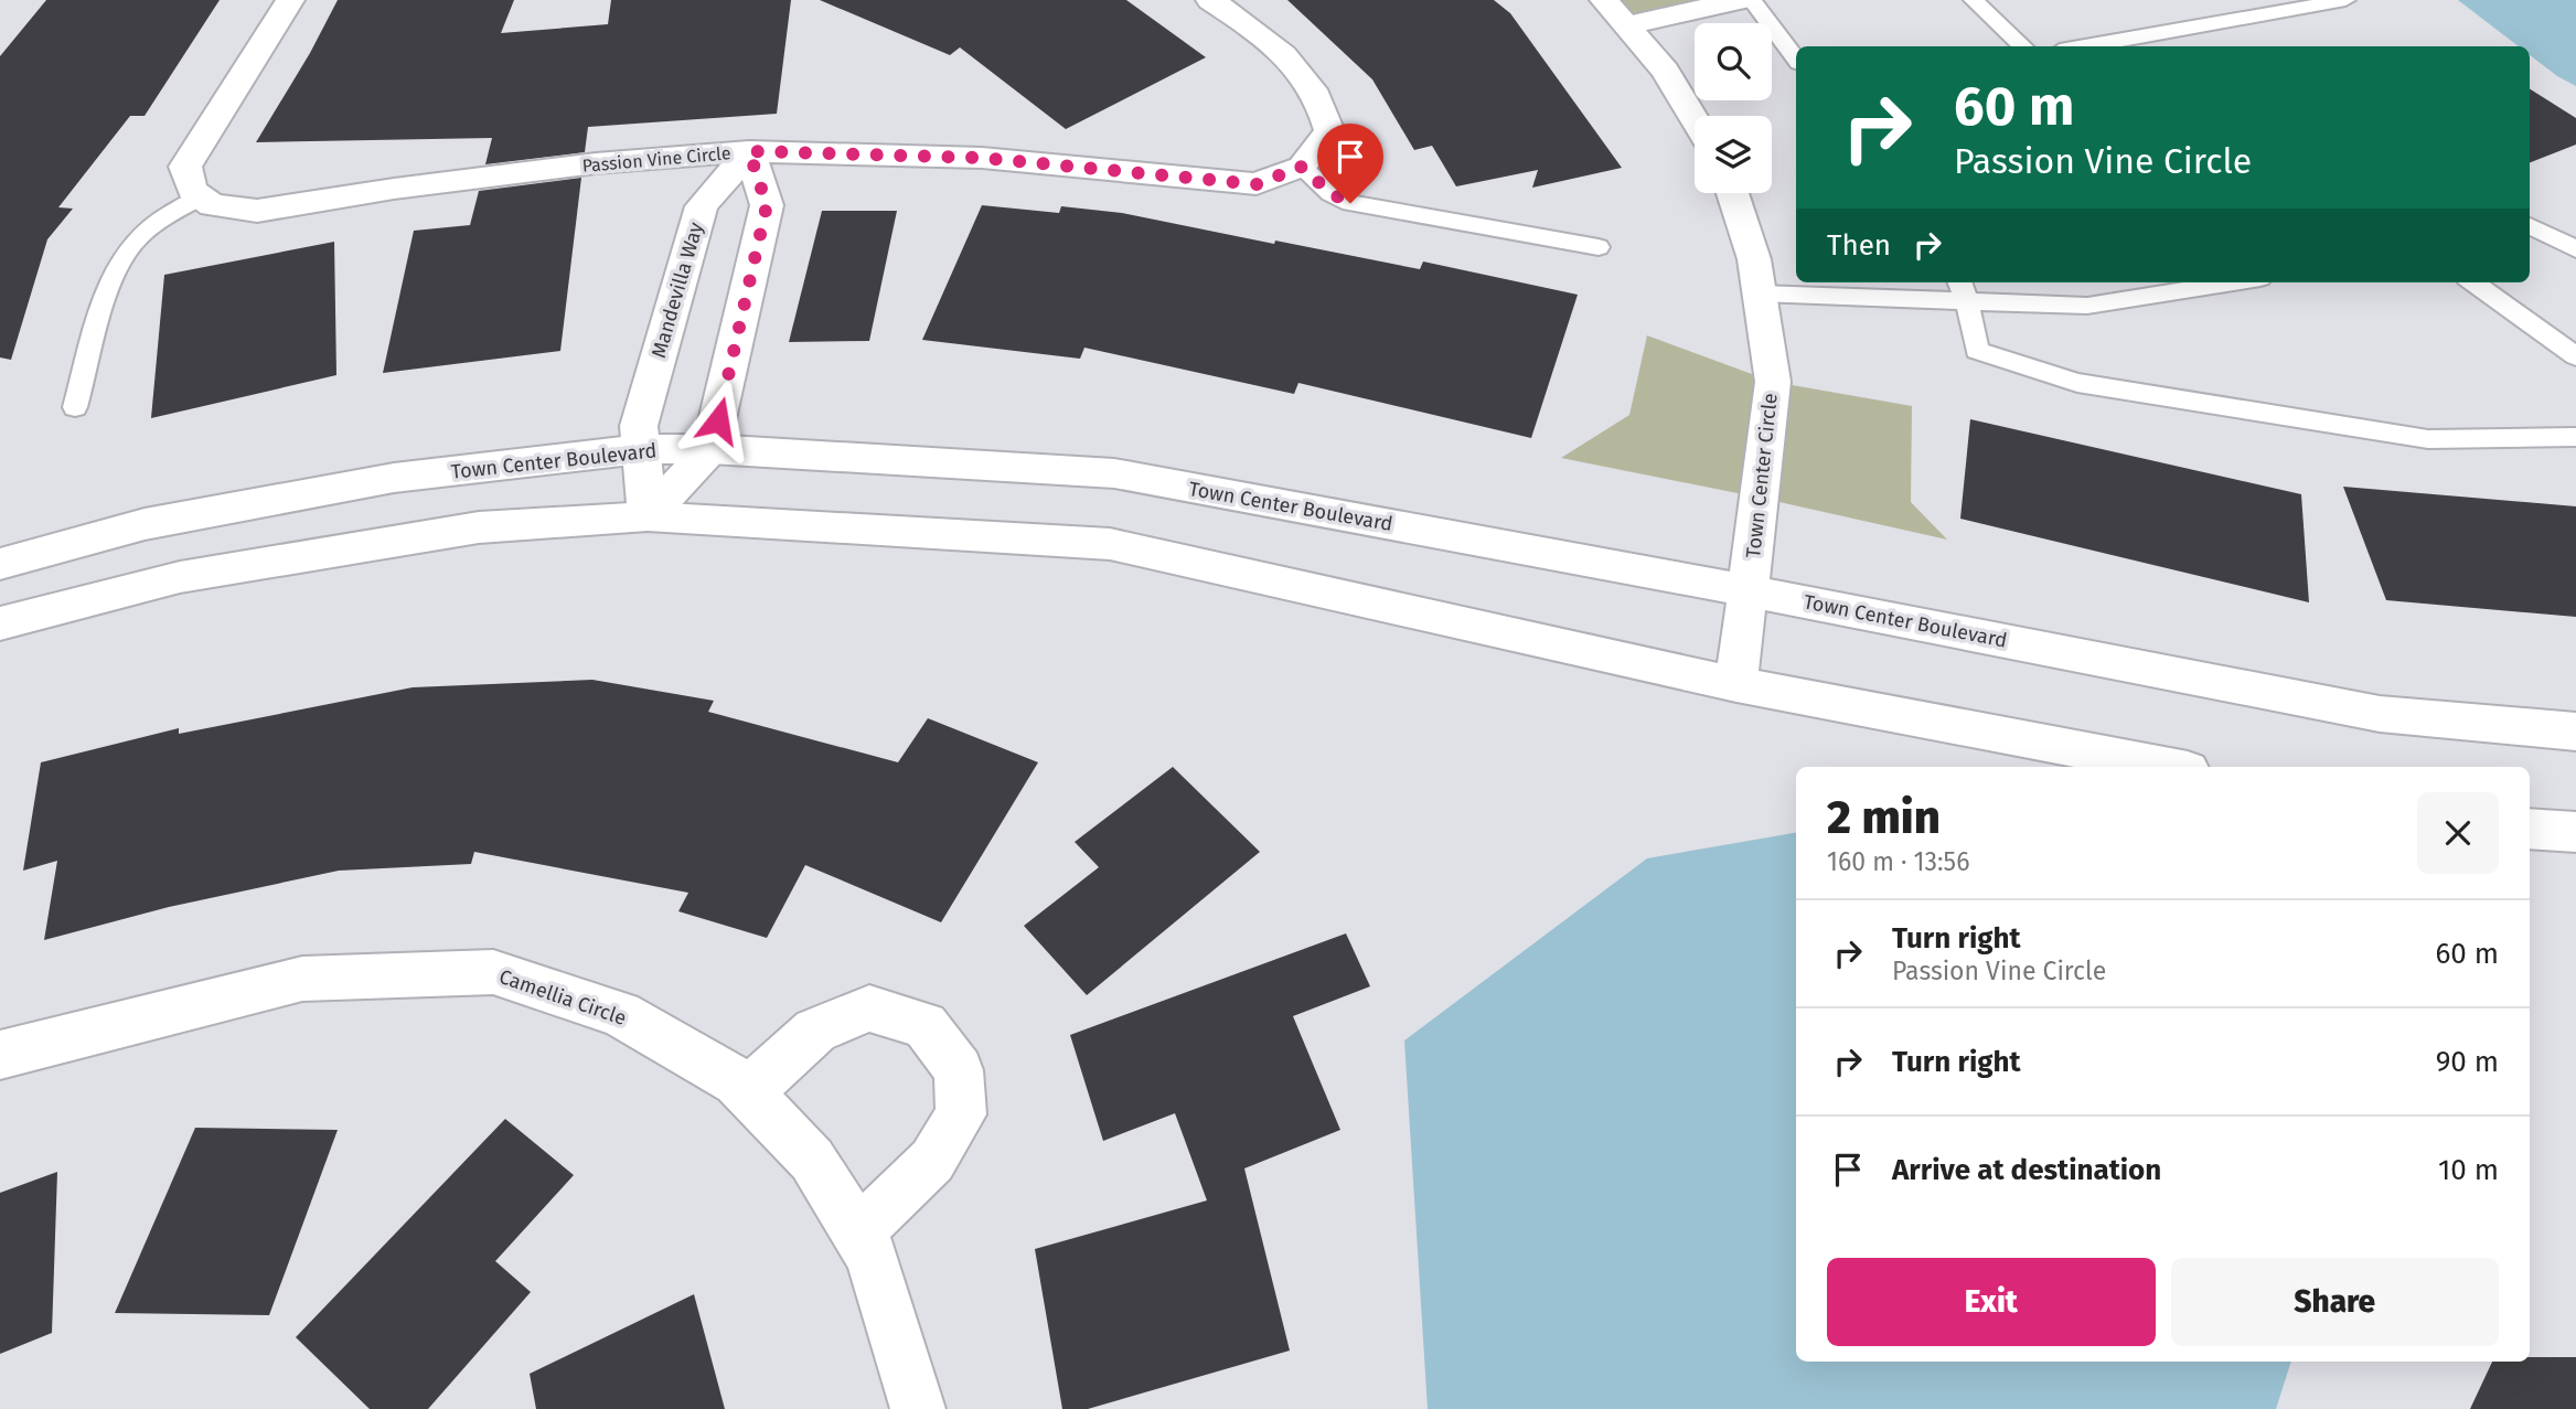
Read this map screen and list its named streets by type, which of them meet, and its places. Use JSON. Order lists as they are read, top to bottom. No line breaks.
{"streets":{"street":["Passion Vine Circle","Mandevilla Way","Town Center Boulevard","Town Center Circle","Camellia Circle"]},"crossings":[["Passion Vine Circle","Mandevilla Way"],["Mandevilla Way","Town Center Boulevard"],["Town Center Boulevard","Town Center Circle"]],"page":{"turn":["60 m","Passion Vine Circle"],"then":"Then","heading":["2 min","160 m · 13:56"],"list":[{"name":"Turn right","note":"Passion Vine Circle","value":"60 m"},{"name":"Turn right","value":"90 m"},{"name":"Arrive at destination","value":"10 m"}],"buttons":["Exit","Share"]}}
